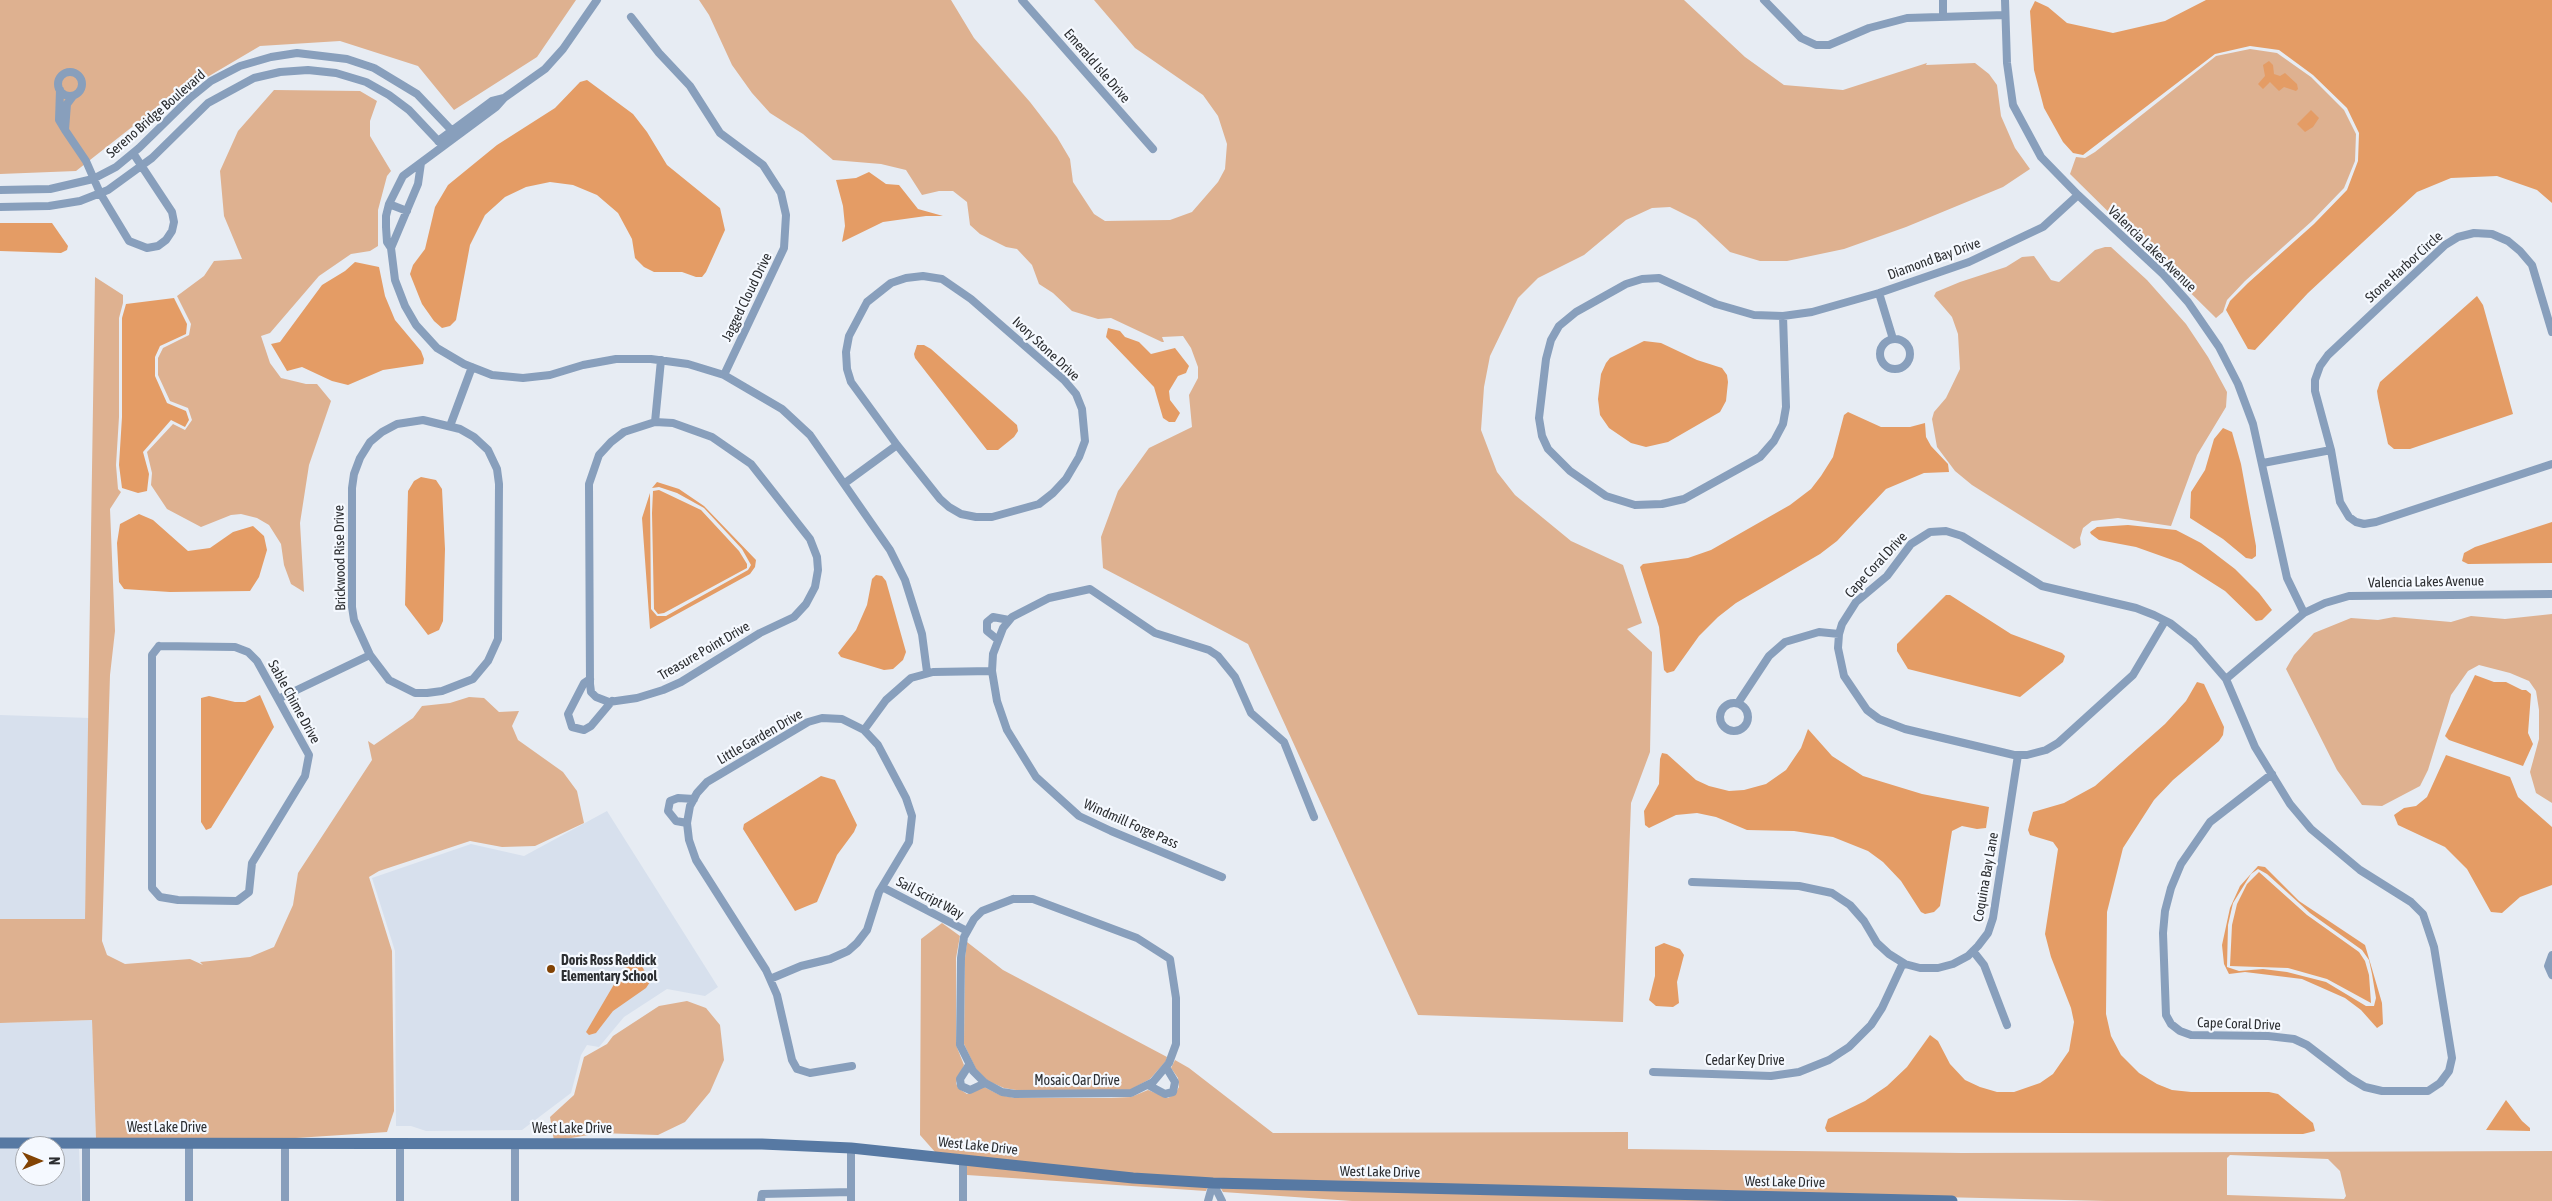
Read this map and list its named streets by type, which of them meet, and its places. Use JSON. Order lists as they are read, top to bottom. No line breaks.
{"streets":{"street":["Emerald Isle Drive","Sereno Bridge Boulevard","Valencia Lakes Avenue","Diamond Bay Drive","Stone Harbor Circle","Jagged Cloud Drive","Ivory Stone Drive","Brickwood Rise Drive","Cape Coral Drive","Treasure Point Drive","Sable Chime Drive","Little Garden Drive","Windmill Forge Pass","Coquina Bay Lane","Sail Script Way","Cedar Key Drive","Mosaic Oar Drive","West Lake Drive"]},"crossings":[["Valencia Lakes Avenue","Diamond Bay Drive"],["Valencia Lakes Avenue","Cape Coral Drive"],["Little Garden Drive","Sail Script Way"],["Coquina Bay Lane","Cedar Key Drive"],["Sail Script Way","Mosaic Oar Drive"]],"places":["Doris Ross Reddick Elementary School"],"north":"right"}
